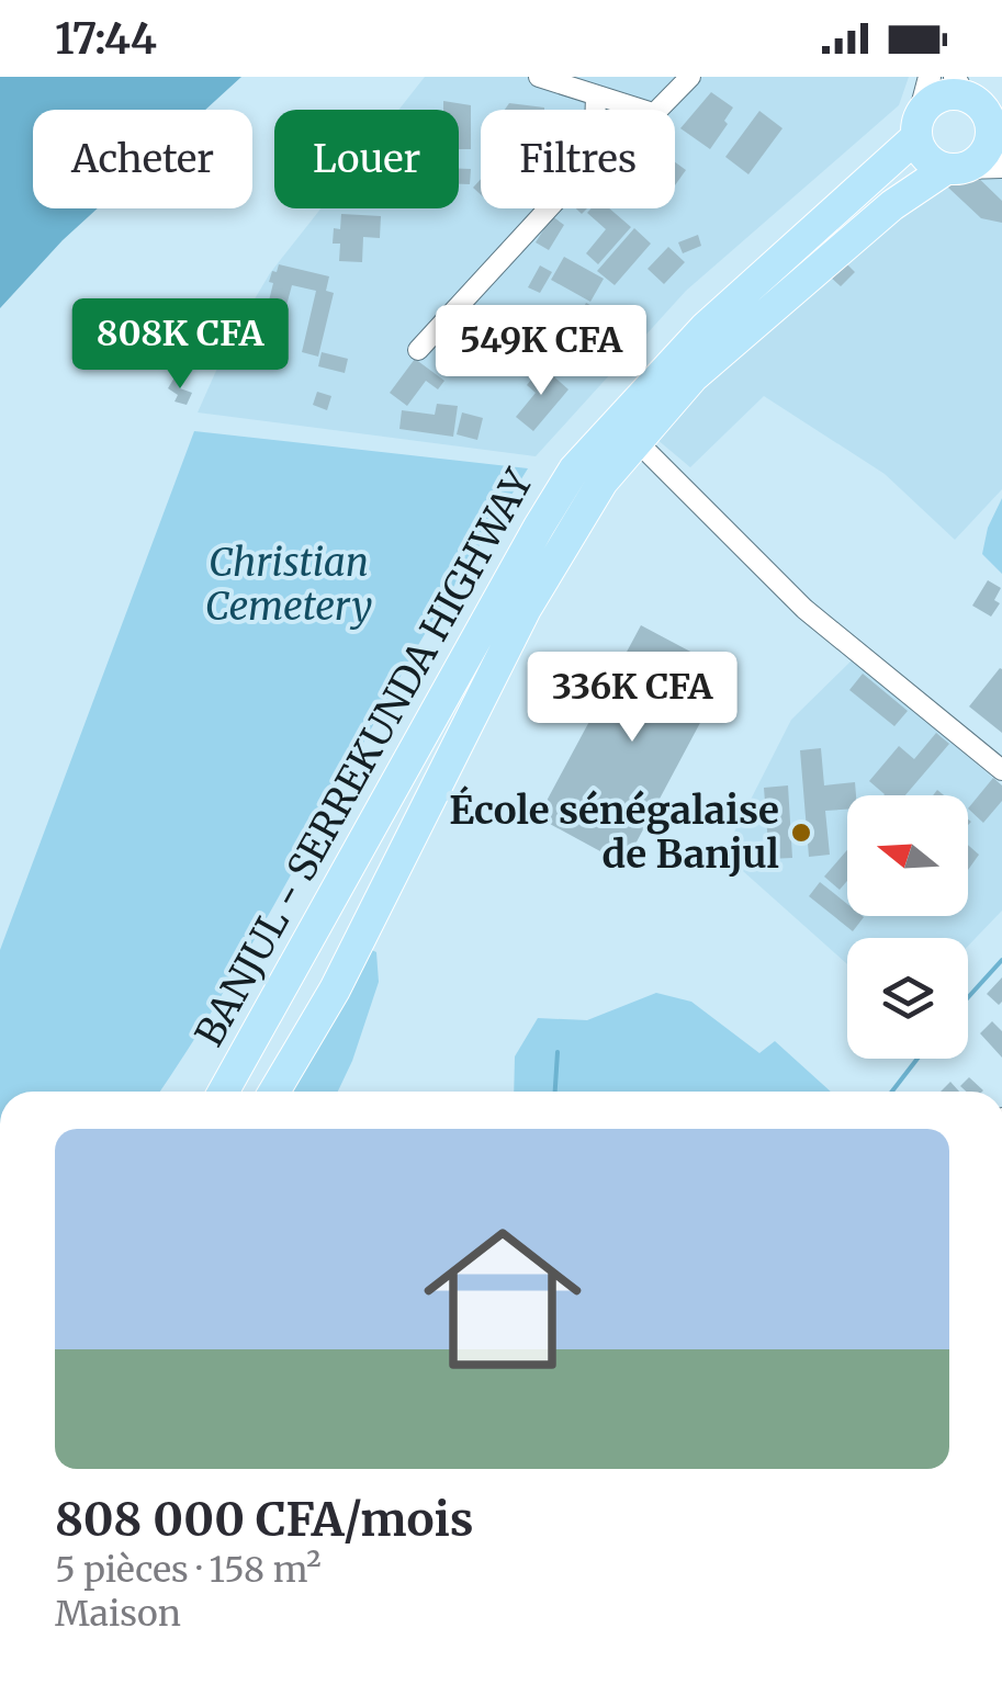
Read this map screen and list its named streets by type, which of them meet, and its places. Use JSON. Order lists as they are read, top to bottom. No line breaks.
{"streets":{"highway":["BANJUL - SERREKUNDA HIGHWAY"]},"parks":["Christian Cemetery"],"places":["École sénégalaise de Banjul"],"north":"left","page":{"status":"17:44","chip":["Acheter","Louer","Filtres"],"price":["808K CFA","549K CFA","336K CFA"],"list":[{"name":"808 000 CFA/mois","note":"5 pièces · 158 m² · Maison"}]}}
